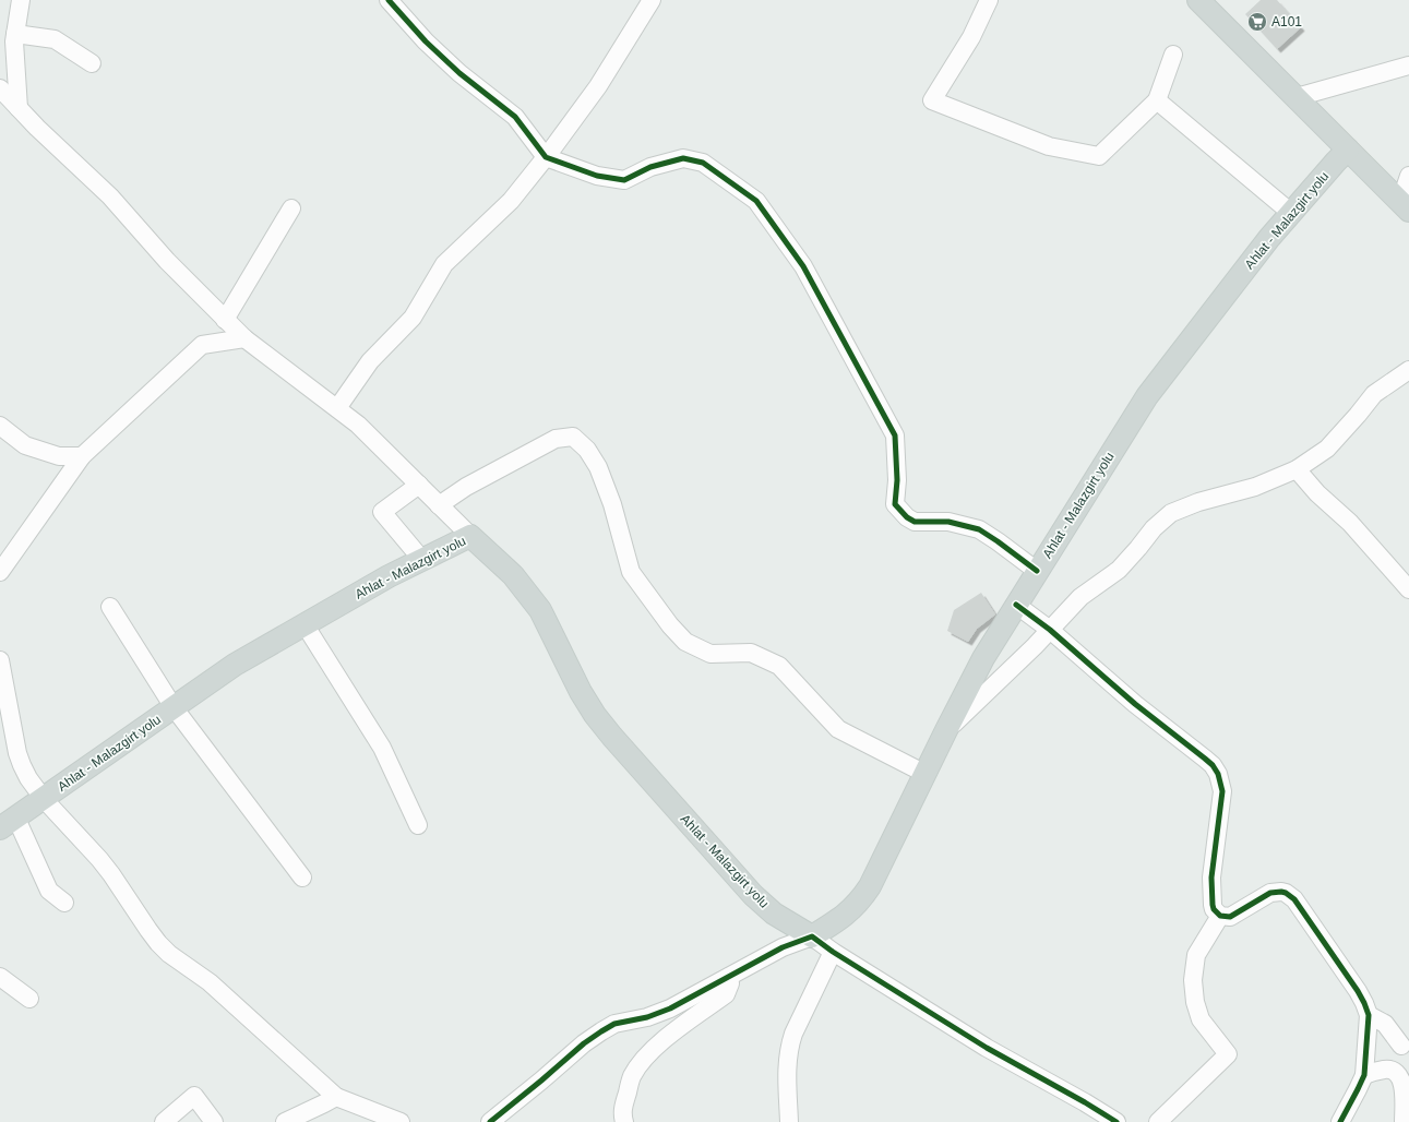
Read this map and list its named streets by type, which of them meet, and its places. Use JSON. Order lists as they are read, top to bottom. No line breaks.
{"streets":{"main road":["Ahlat - Malazgirt yolu"]},"places":{"supermarket":["A101"]}}
